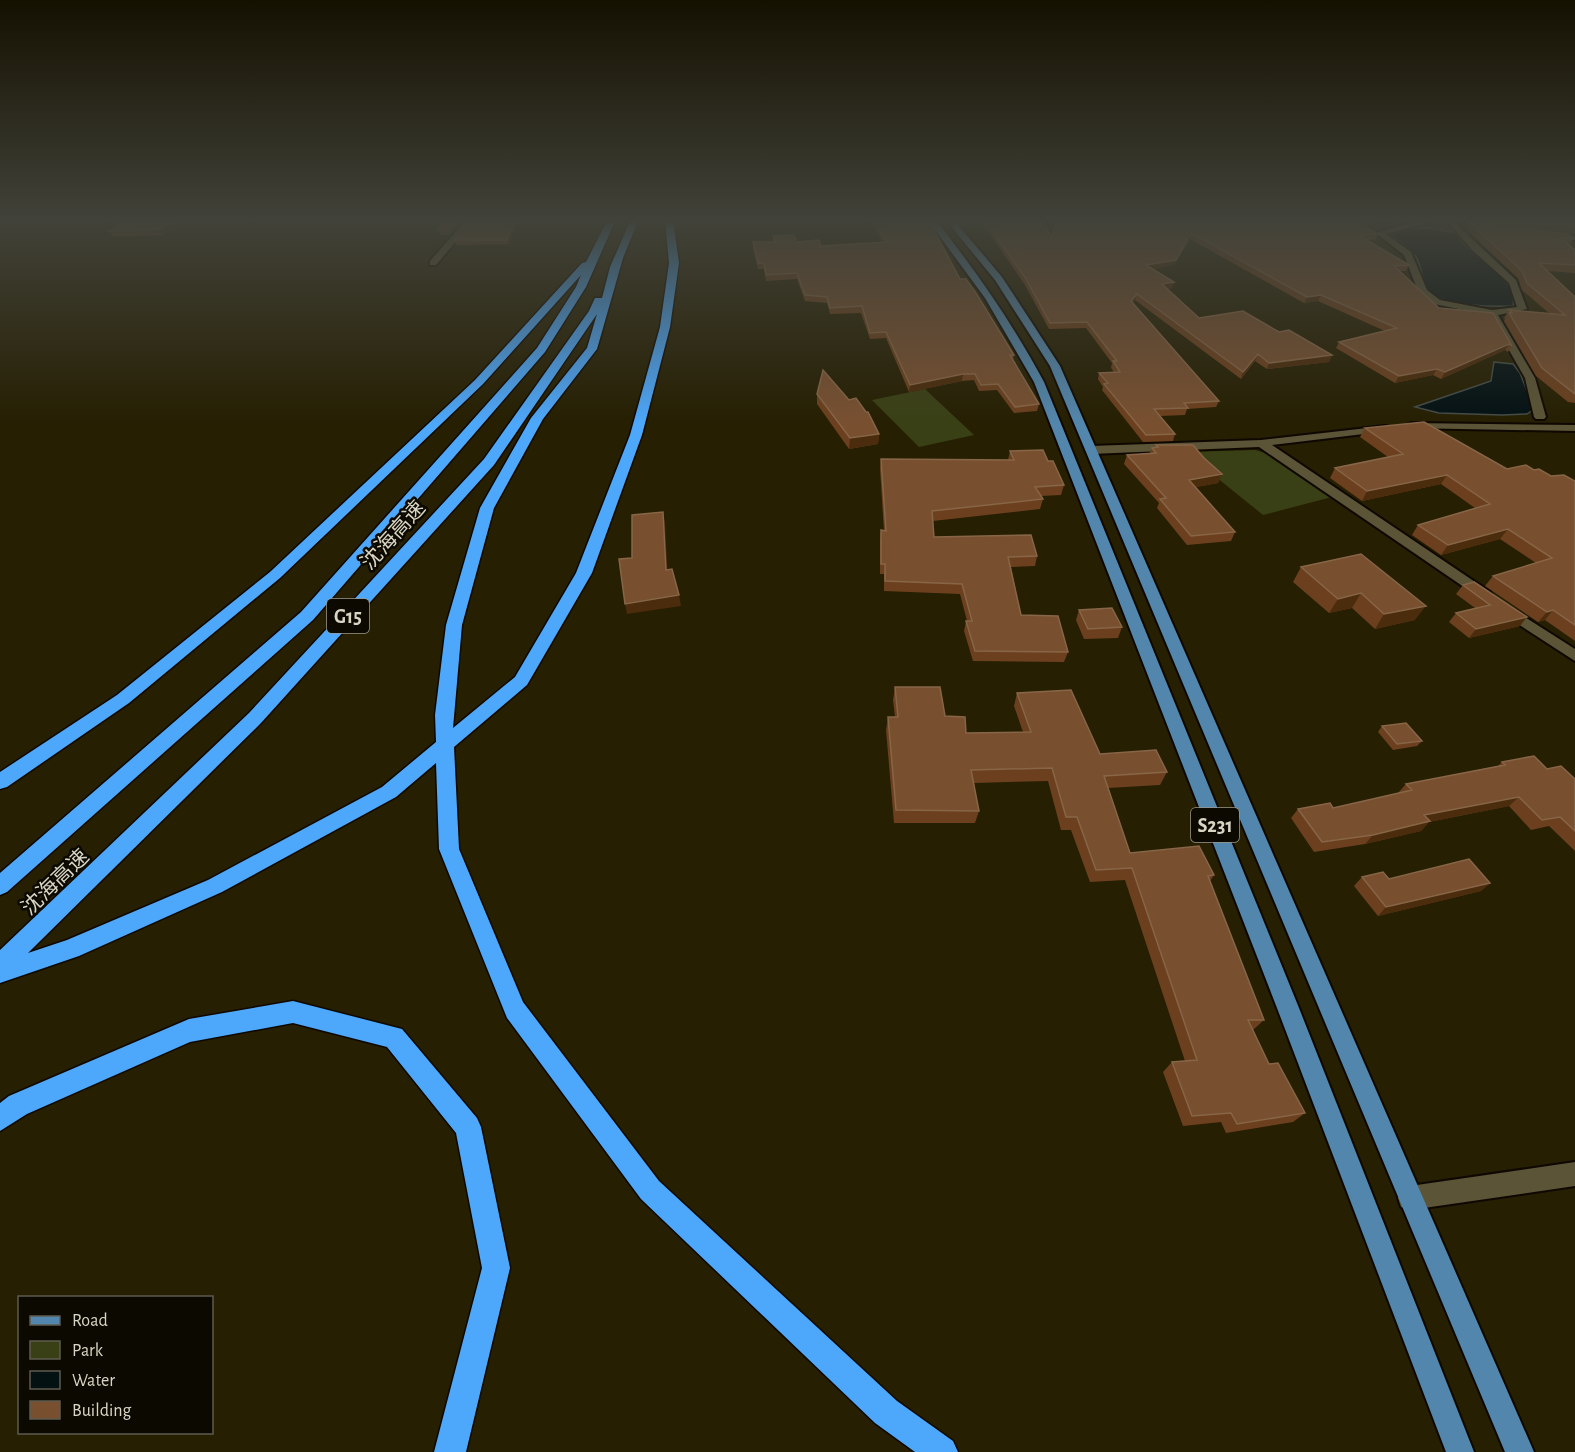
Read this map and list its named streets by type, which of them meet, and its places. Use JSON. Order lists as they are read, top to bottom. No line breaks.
{"streets":{"highway":["沈海高速","G15"],"main road":["S231"]},"legend":["Road","Park","Water","Building"]}
